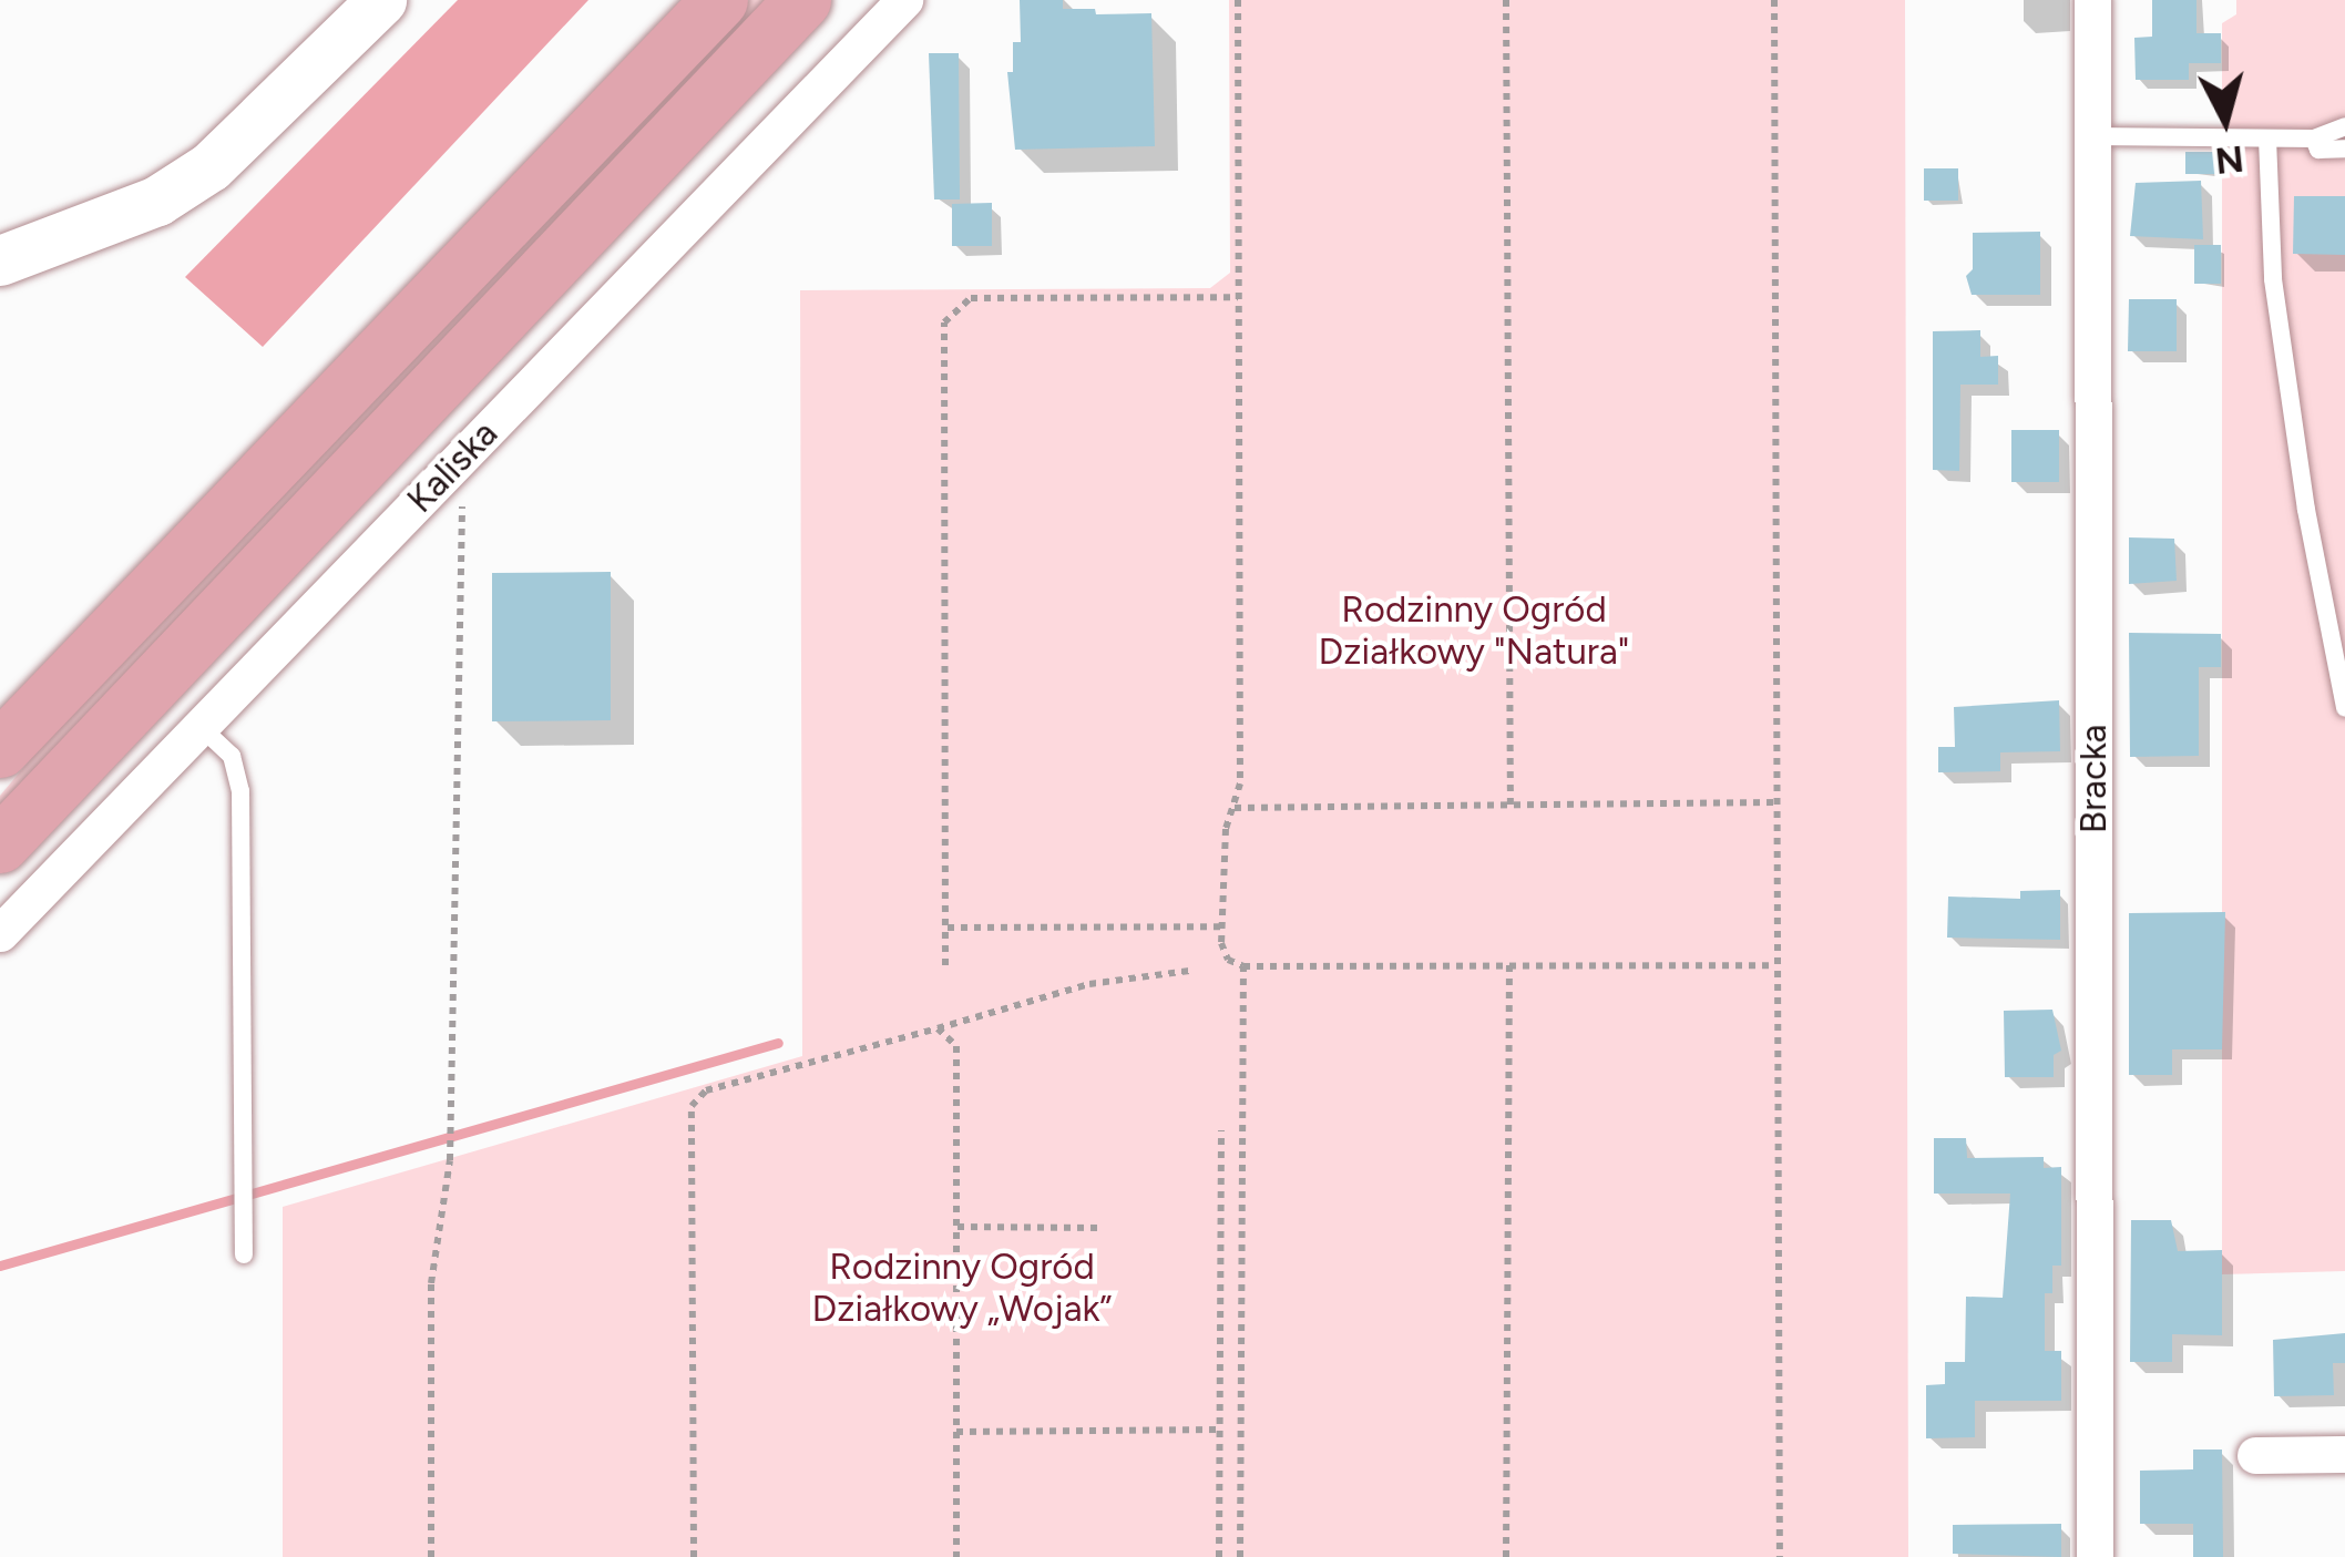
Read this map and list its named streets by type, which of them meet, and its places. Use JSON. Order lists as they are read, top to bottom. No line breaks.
{"streets":{"main road":["Kaliska"],"street":["Bracka"]},"parks":["Rodzinny Ogród Działkowy \"Natura\"","Rodzinny Ogród Działkowy „Wojak”"],"north":"bottom"}
